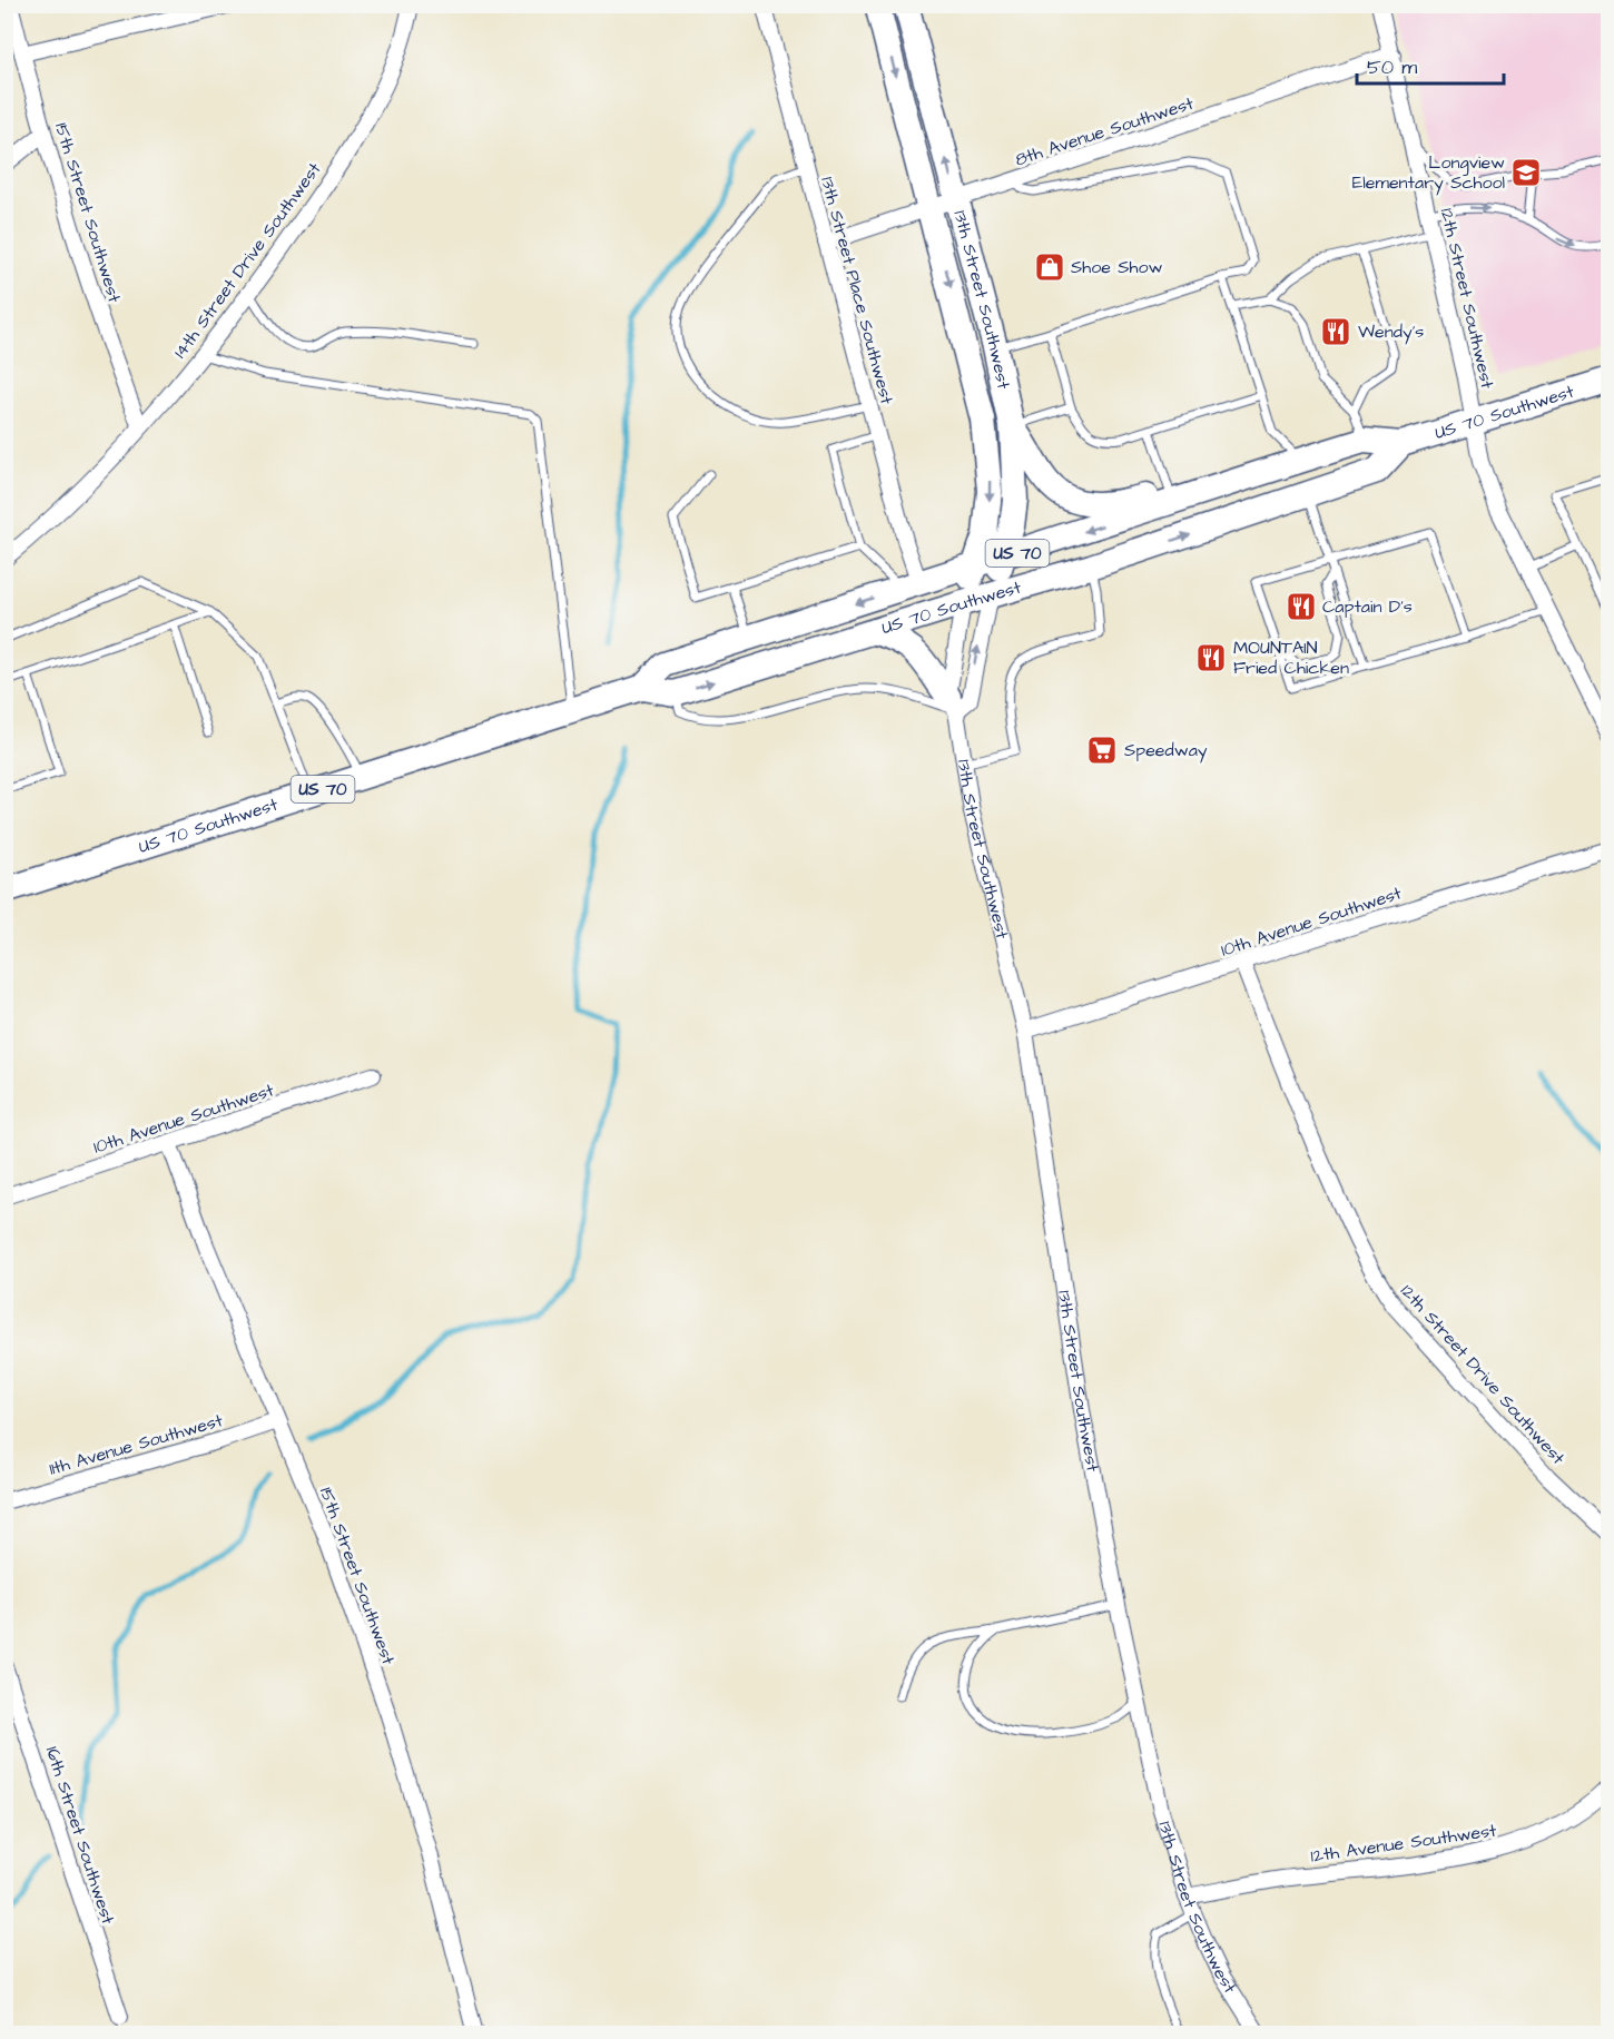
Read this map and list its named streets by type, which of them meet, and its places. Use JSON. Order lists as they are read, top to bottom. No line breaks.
{"streets":{"main road":["13th Street Southwest","US 70 Southwest","US 70"],"street":["8th Avenue Southwest","15th Street Southwest","14th Street Drive Southwest","13th Street Place Southwest","12th Street Southwest","10th Avenue Southwest","12th Street Drive Southwest","11th Avenue Southwest","16th Street Southwest","12th Avenue Southwest"]},"crossings":[["8th Avenue Southwest","13th Street Place Southwest"],["8th Avenue Southwest","12th Street Southwest"],["8th Avenue Southwest","13th Street Southwest"],["15th Street Southwest","14th Street Drive Southwest"],["15th Street Southwest","10th Avenue Southwest"],["15th Street Southwest","11th Avenue Southwest"],["13th Street Place Southwest","US 70 Southwest"],["12th Street Southwest","US 70 Southwest"],["13th Street Southwest","US 70 Southwest"],["13th Street Southwest","10th Avenue Southwest"],["13th Street Southwest","12th Avenue Southwest"],["10th Avenue Southwest","12th Street Drive Southwest"]],"places":{"school or university":["Longview Elementary School"],"shop":["Shoe Show"],"restaurant":["Wendy's","Captain D's","MOUNTAIN Fried Chicken"],"supermarket":["Speedway"]},"scale_bar":"50 m"}
